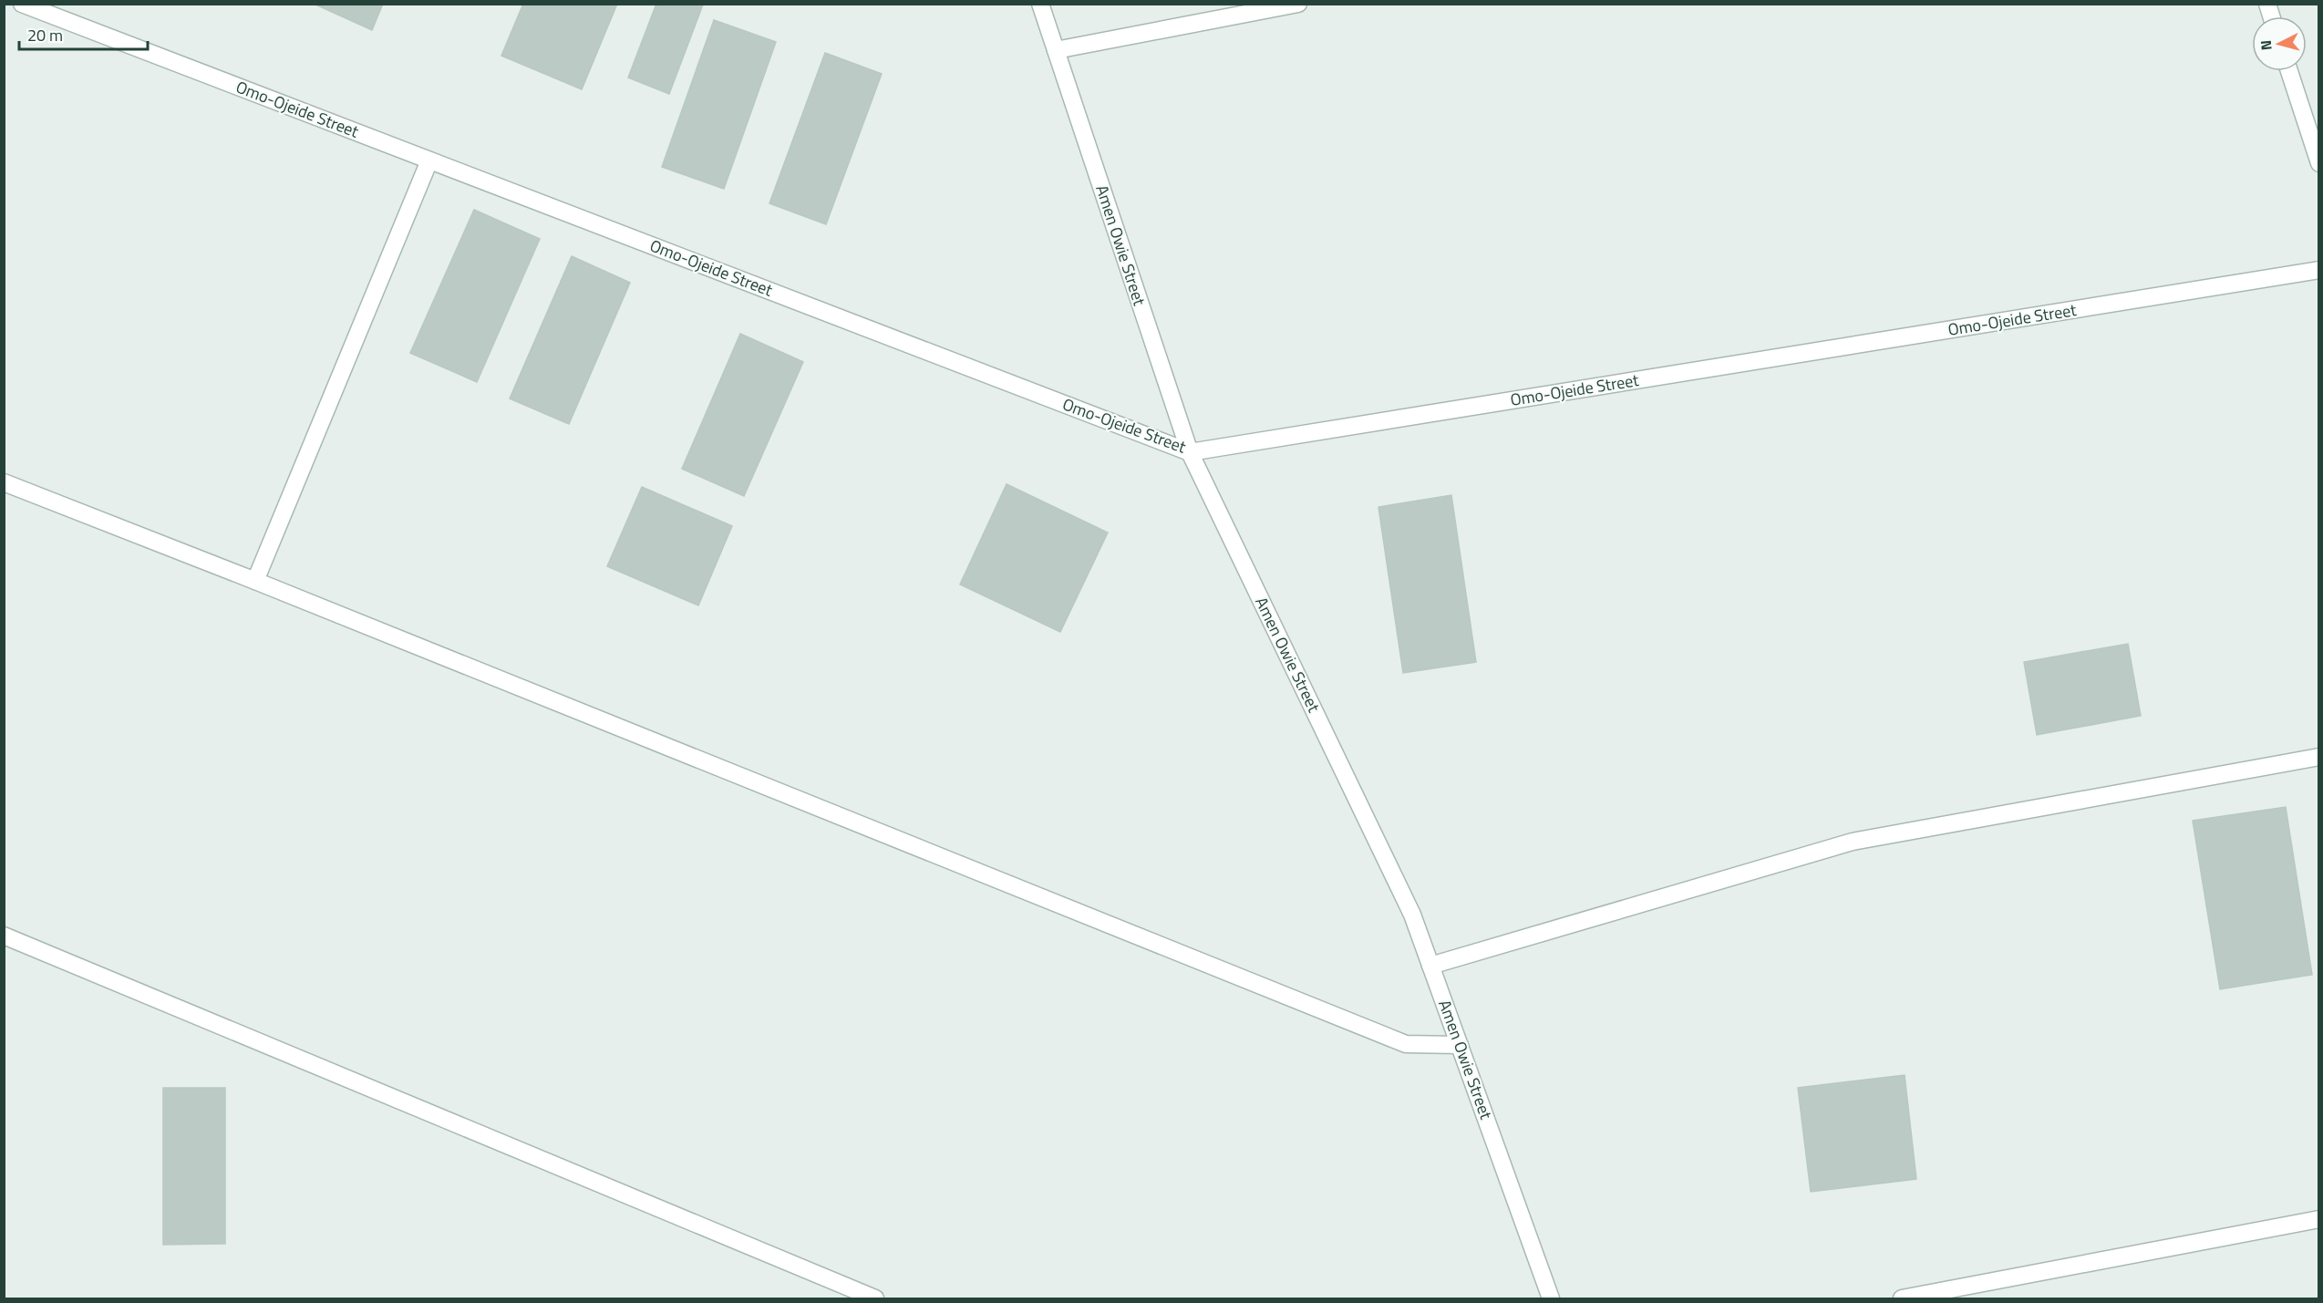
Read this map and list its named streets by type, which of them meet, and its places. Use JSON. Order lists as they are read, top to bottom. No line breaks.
{"streets":{"street":["Omo-Ojeide Street","Amen Owie Street"]},"crossings":[["Omo-Ojeide Street","Amen Owie Street"]],"scale_bar":"20 m","north":"left"}
